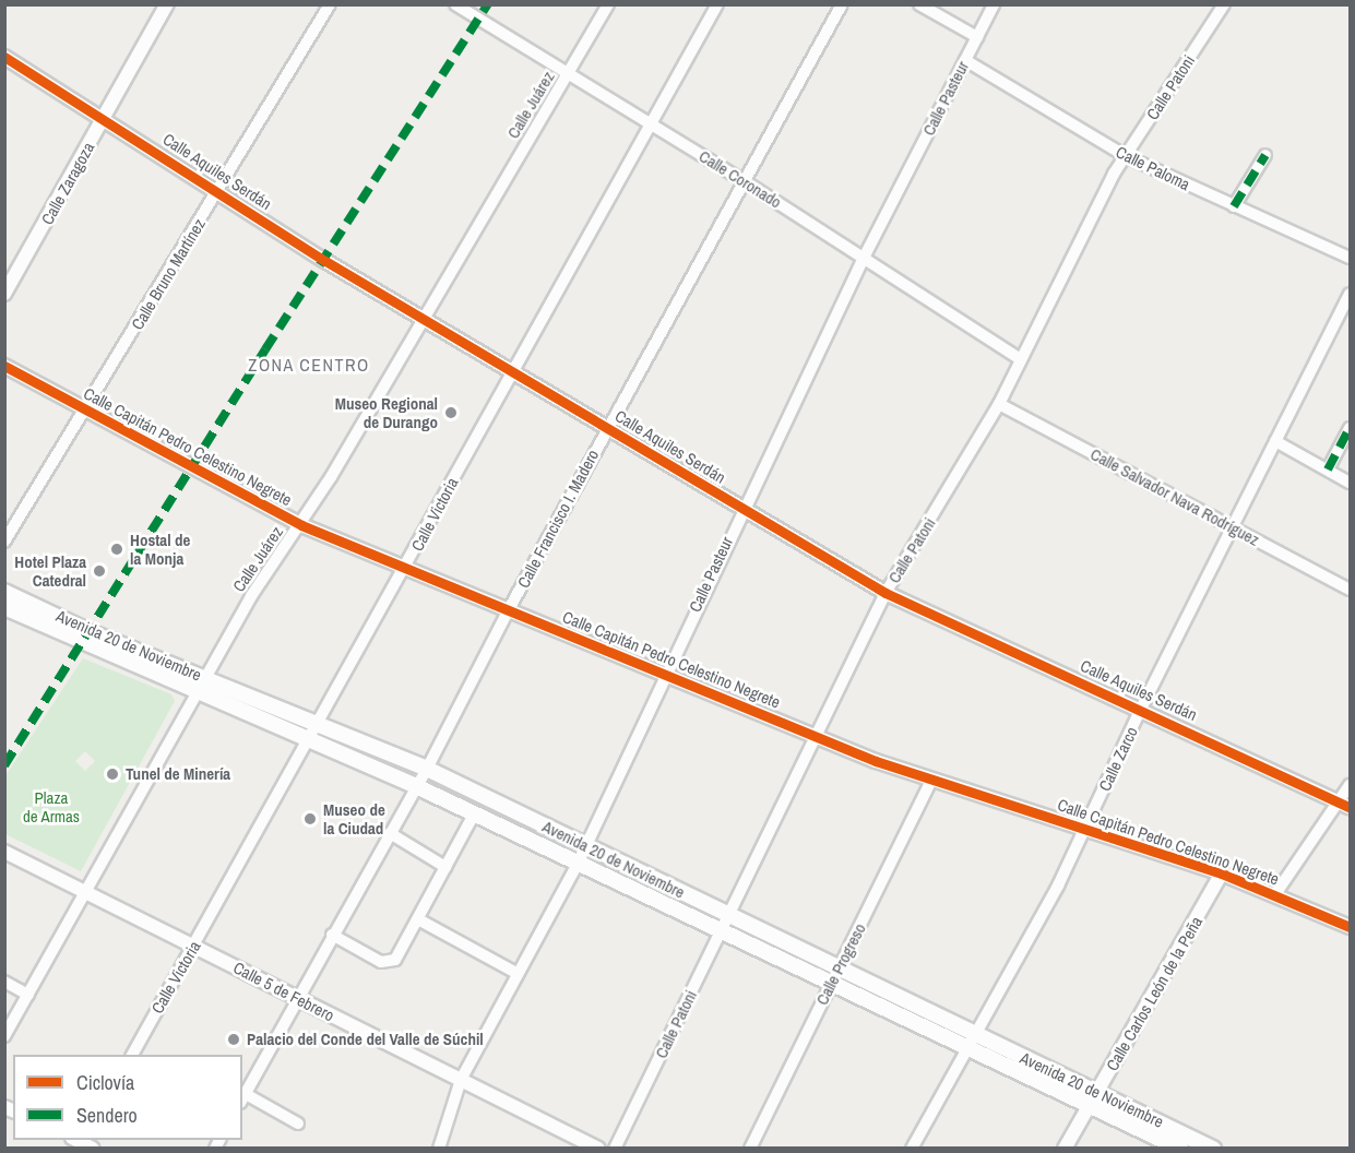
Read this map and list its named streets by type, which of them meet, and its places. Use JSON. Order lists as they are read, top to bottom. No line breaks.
{"streets":{"main road":["Avenida 20 de Noviembre"],"street":["Calle Patoni","Calle Pasteur","Calle Juárez","Calle Paloma","Calle Aquiles Serdán","Calle Coronado","Calle Zaragoza","Calle Bruno Martínez","Calle Capitán Pedro Celestino Negrete","Calle Salvador Nava Rodríguez","Calle Victoria","Calle Francisco I. Madero","Calle Zarco","Calle Progreso","Calle 5 de Febrero","Calle Carlos León de la Peña"]},"crossings":[["Calle Patoni","Calle Paloma"],["Calle Patoni","Calle Aquiles Serdán"],["Calle Patoni","Calle Coronado"],["Calle Patoni","Calle Capitán Pedro Celestino Negrete"],["Calle Patoni","Calle Salvador Nava Rodríguez"],["Calle Patoni","Avenida 20 de Noviembre"],["Calle Pasteur","Calle Paloma"],["Calle Pasteur","Calle Aquiles Serdán"],["Calle Pasteur","Calle Coronado"],["Calle Pasteur","Calle Capitán Pedro Celestino Negrete"],["Calle Pasteur","Avenida 20 de Noviembre"],["Calle Pasteur","Calle 5 de Febrero"],["Calle Juárez","Calle Aquiles Serdán"],["Calle Juárez","Calle Coronado"],["Calle Juárez","Calle Capitán Pedro Celestino Negrete"],["Calle Juárez","Avenida 20 de Noviembre"],["Calle Juárez","Calle 5 de Febrero"],["Calle Aquiles Serdán","Calle Zaragoza"],["Calle Aquiles Serdán","Calle Bruno Martínez"],["Calle Aquiles Serdán","Calle Victoria"],["Calle Aquiles Serdán","Calle Francisco I. Madero"],["Calle Aquiles Serdán","Calle Zarco"],["Calle Coronado","Calle Victoria"],["Calle Coronado","Calle Francisco I. Madero"],["Calle Bruno Martínez","Calle Capitán Pedro Celestino Negrete"],["Calle Capitán Pedro Celestino Negrete","Calle Victoria"],["Calle Capitán Pedro Celestino Negrete","Calle Francisco I. Madero"],["Calle Capitán Pedro Celestino Negrete","Calle Zarco"],["Calle Capitán Pedro Celestino Negrete","Calle Progreso"],["Calle Capitán Pedro Celestino Negrete","Calle Carlos León de la Peña"],["Calle Salvador Nava Rodríguez","Calle Zarco"],["Calle Victoria","Avenida 20 de Noviembre"],["Calle Victoria","Calle 5 de Febrero"],["Calle Francisco I. Madero","Avenida 20 de Noviembre"],["Calle Francisco I. Madero","Calle 5 de Febrero"],["Avenida 20 de Noviembre","Calle Zarco"],["Avenida 20 de Noviembre","Calle Progreso"],["Avenida 20 de Noviembre","Calle Carlos León de la Peña"]],"districts":["ZONA CENTRO"],"parks":["Plaza de Armas"],"places":["Museo Regional de Durango","Hostal de la Monja","Hotel Plaza Catedral","Tunel de Minería","Museo de la Ciudad","Palacio del Conde del Valle de Súchil"],"legend":["Ciclovía","Sendero"]}
